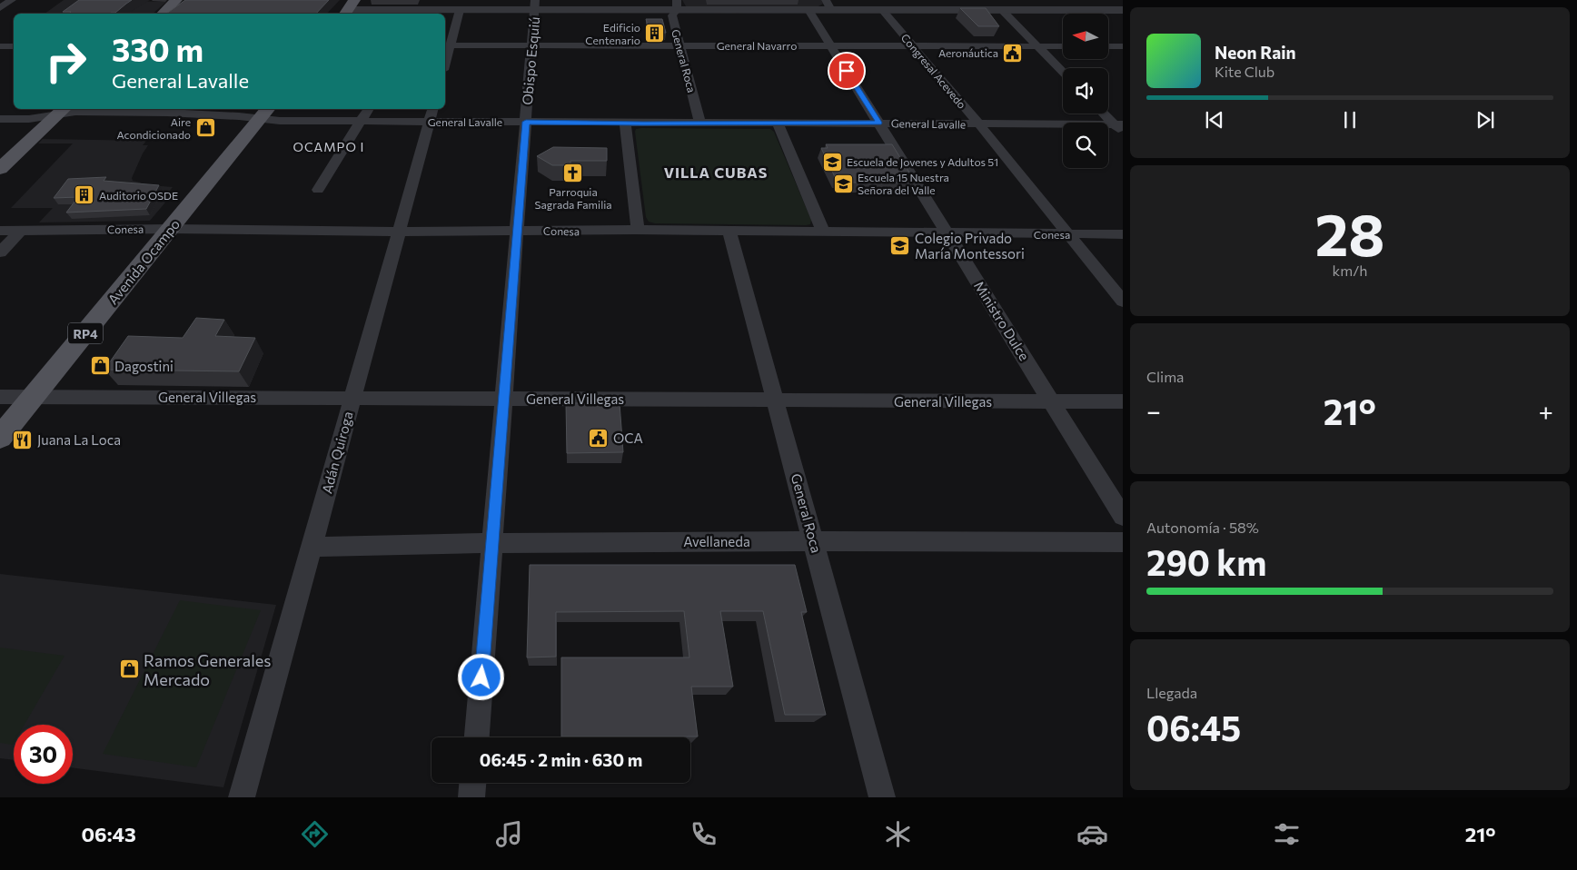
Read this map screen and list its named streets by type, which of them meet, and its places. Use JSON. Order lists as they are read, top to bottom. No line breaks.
{"streets":{"main road":["Avenida Ocampo","RP4"],"street":["General Navarro","Obispo Esquiú","General Roca","Congresal Acevedo","General Lavalle","Conesa","Ministro Dulce","General Villegas","Adán Quiroga","Avellaneda"]},"crossings":[["General Navarro","Obispo Esquiú"],["General Navarro","General Roca"],["General Navarro","Congresal Acevedo"],["General Navarro","Ministro Dulce"],["Obispo Esquiú","General Lavalle"],["Obispo Esquiú","Conesa"],["Obispo Esquiú","General Villegas"],["Obispo Esquiú","Avellaneda"],["General Roca","General Lavalle"],["General Roca","Conesa"],["General Roca","General Villegas"],["General Roca","Avellaneda"],["Congresal Acevedo","General Lavalle"],["Congresal Acevedo","Conesa"],["General Lavalle","Avenida Ocampo"],["General Lavalle","Ministro Dulce"],["General Lavalle","Adán Quiroga"],["Conesa","Avenida Ocampo"],["Conesa","Ministro Dulce"],["Conesa","Adán Quiroga"],["Avenida Ocampo","General Villegas"],["Ministro Dulce","General Villegas"],["General Villegas","Adán Quiroga"],["Adán Quiroga","Avellaneda"]],"districts":["OCAMPO I","VILLA CUBAS"],"places":{"building":["Edificio Centenario","Auditorio OSDE"],"public building":["Aeronáutica","OCA"],"shop":["Aire Acondicionado","Dagostini","Ramos Generales Mercado"],"school or university":["Escuela de Jovenes y Adultos 51","Escuela 15 Nuestra Señora del Valle","Colegio Privado María Montessori"],"church":["Parroquia Sagrada Familia"],"restaurant":["Juana La Loca"]},"north":"left","page":{"turn":["330 m","General Lavalle"],"song":["Neon Rain","Kite Club"],"tile":[["28","km/h"],"Clima",["Autonomía · 58%","290 km"],["Llegada","06:45"]],"heat":["−","21°","+"],"limit":"30","trip":"06:45 · 2 min · 630 m","tabs":["06:43","21°"]}}
